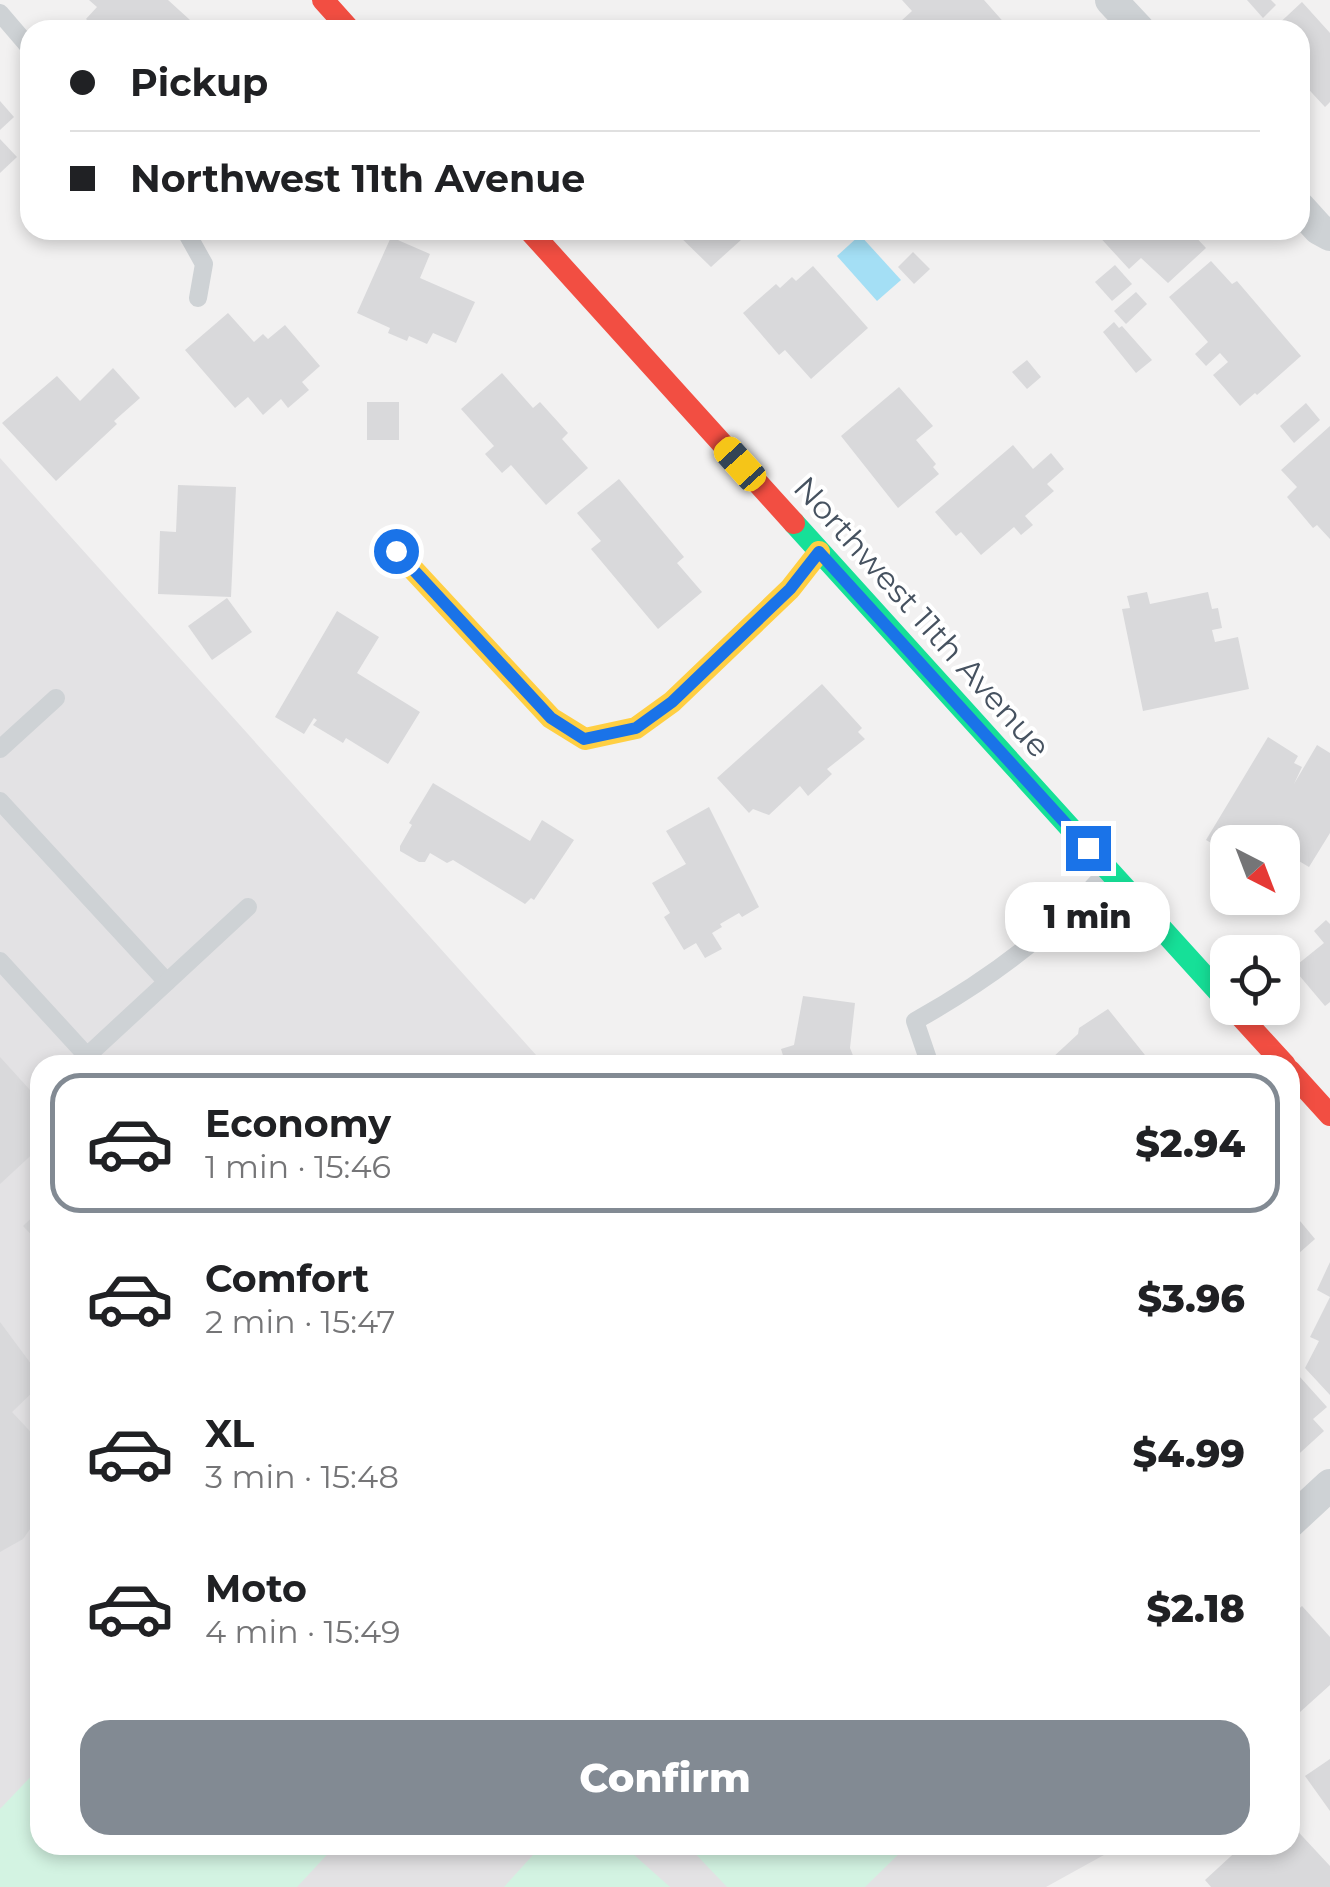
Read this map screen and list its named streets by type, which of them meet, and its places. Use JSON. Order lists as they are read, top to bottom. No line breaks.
{"streets":{"street":["Northwest 11th Avenue"]},"north":"bottom right","page":{"banner":["Pickup","Northwest 11th Avenue"],"bubble":"1 min","list":[{"name":"Economy","note":"1 min · 15:46","value":"$2.94"},{"name":"Comfort","note":"2 min · 15:47","value":"$3.96"},{"name":"XL","note":"3 min · 15:48","value":"$4.99"},{"name":"Moto","note":"4 min · 15:49","value":"$2.18"}],"buttons":"Confirm"}}
